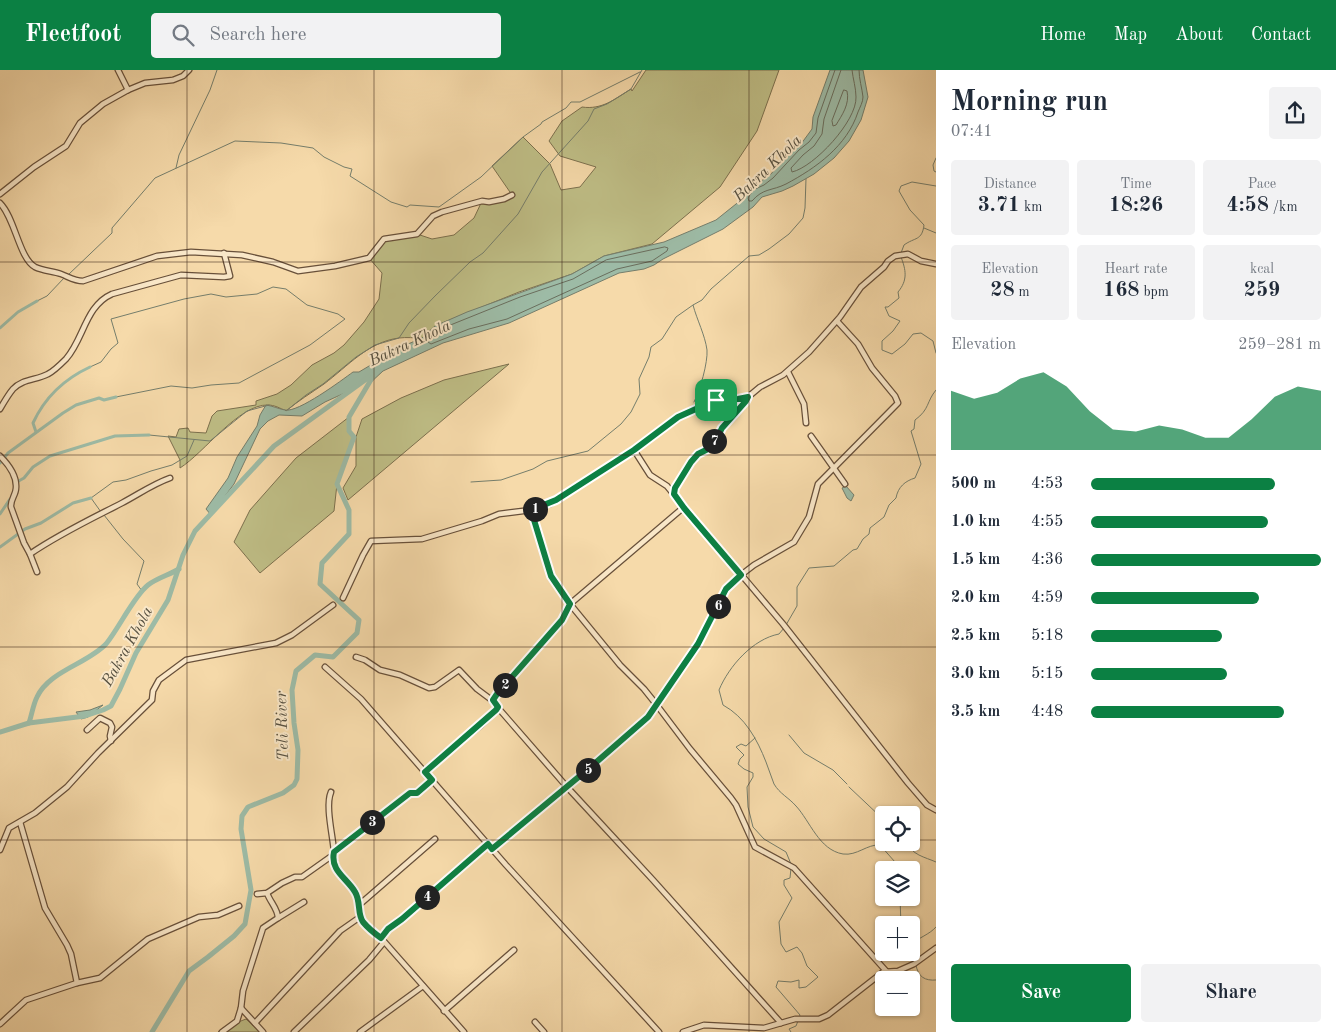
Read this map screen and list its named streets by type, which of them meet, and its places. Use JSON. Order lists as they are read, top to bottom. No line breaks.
{"water":["Bakra Khola","Teli River"],"page":{"header":"Fleetfoot","search":"Search here","nav":["Home","Map","About","Contact"],"heading":["Morning run","07:41"],"stats":[["Distance","3.71 km"],["Time","18:26"],["Pace","4:58 /km"],["Elevation","28 m"],["Heart rate","168 bpm"],["kcal","259"]],"chart":["Elevation","259–281 m"],"pins":["7","1","6","2","5","3","4"],"list":[{"name":"500 m","note":"4:53"},{"name":"1.0 km","note":"4:55"},{"name":"1.5 km","note":"4:36"},{"name":"2.0 km","note":"4:59"},{"name":"2.5 km","note":"5:18"},{"name":"3.0 km","note":"5:15"},{"name":"3.5 km","note":"4:48"}],"map_buttons":["+","−"],"buttons":["Save","Share"]}}
